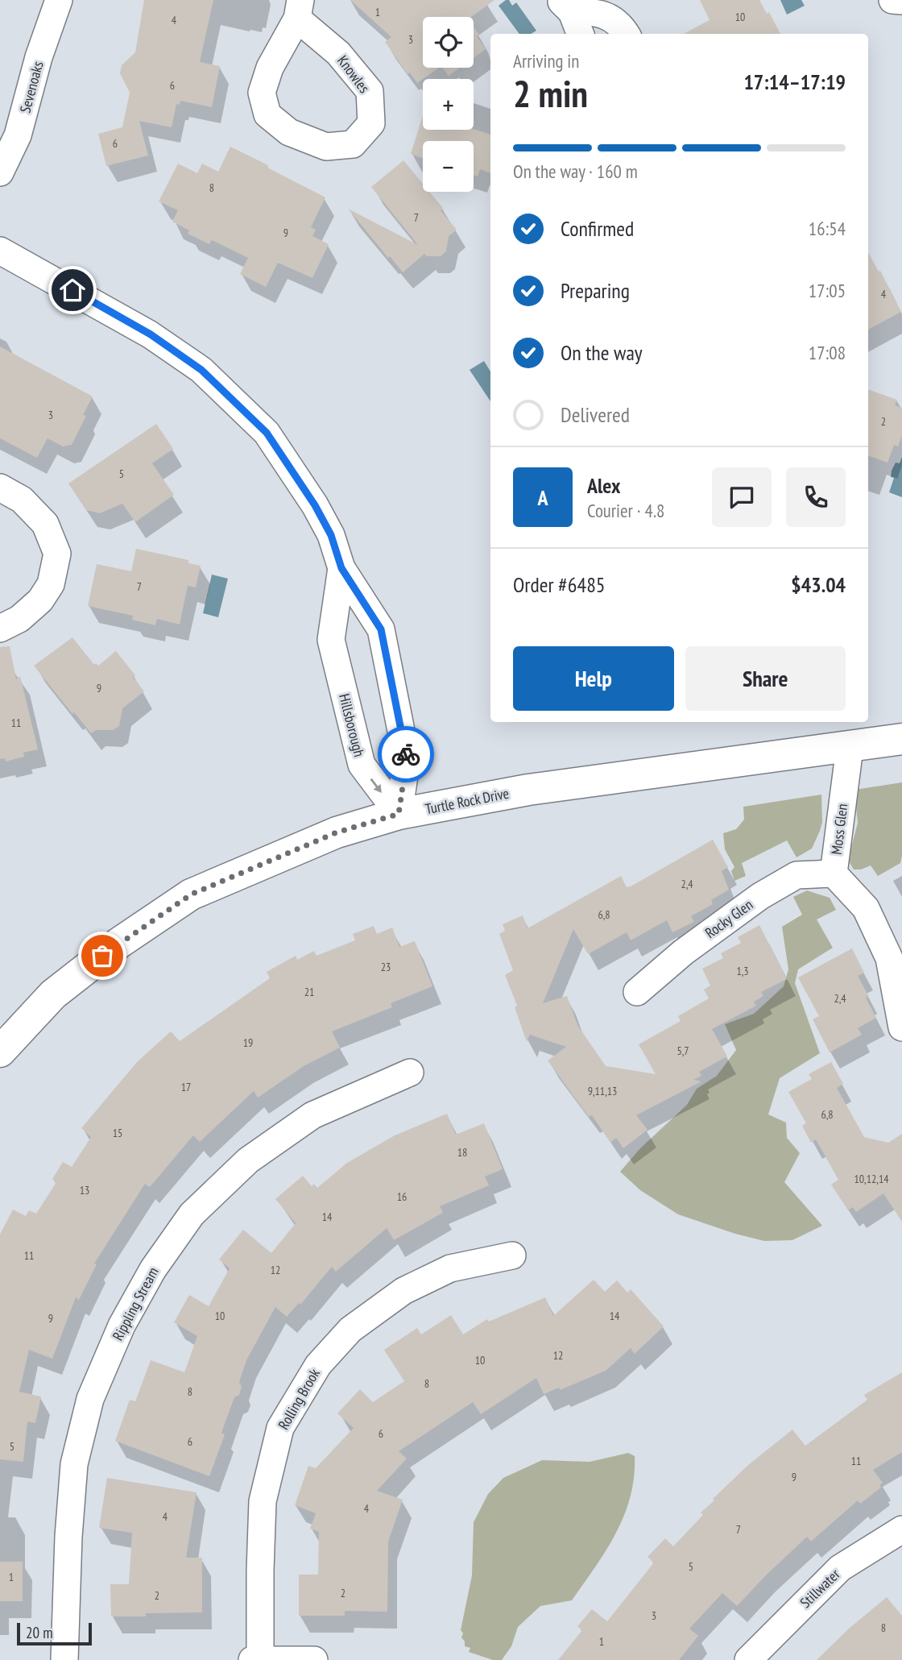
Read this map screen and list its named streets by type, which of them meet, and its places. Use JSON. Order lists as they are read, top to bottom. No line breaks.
{"streets":{"street":["Knowles","Sevenoaks","Hillsborough","Turtle Rock Drive","Moss Glen","Rocky Glen","Rippling Stream","Rolling Brook","Stillwater"]},"crossings":[["Hillsborough","Turtle Rock Drive"],["Turtle Rock Drive","Moss Glen"],["Moss Glen","Rocky Glen"]],"house_numbers":["1","10","4","3","6","6","8","7","9","4","3","2","5","7","9","11","2,4","6,8","23","1,3","21","2,4","19","5,7","17","9,11,13","6,8","15","18","10,12,14","13","16","14","11","12","10","14","9","12","10","8","8","6","6","5","11","9","4","4","7","5","1","2","2","3","8","1"],"scale_bar":"20 m","page":{"map_buttons":["+","−"],"heading":["2 min","Arriving in","17:14–17:19"],"panel":["Alex","Courier · 4.8","Order #6485","$43.04"],"bar":"On the way · 160 m","list":[["Confirmed","16:54"],["Preparing","17:05"],["On the way","17:08"],"Delivered"],"round":"A","buttons":["Help","Share"],"scale":"20 m"}}
